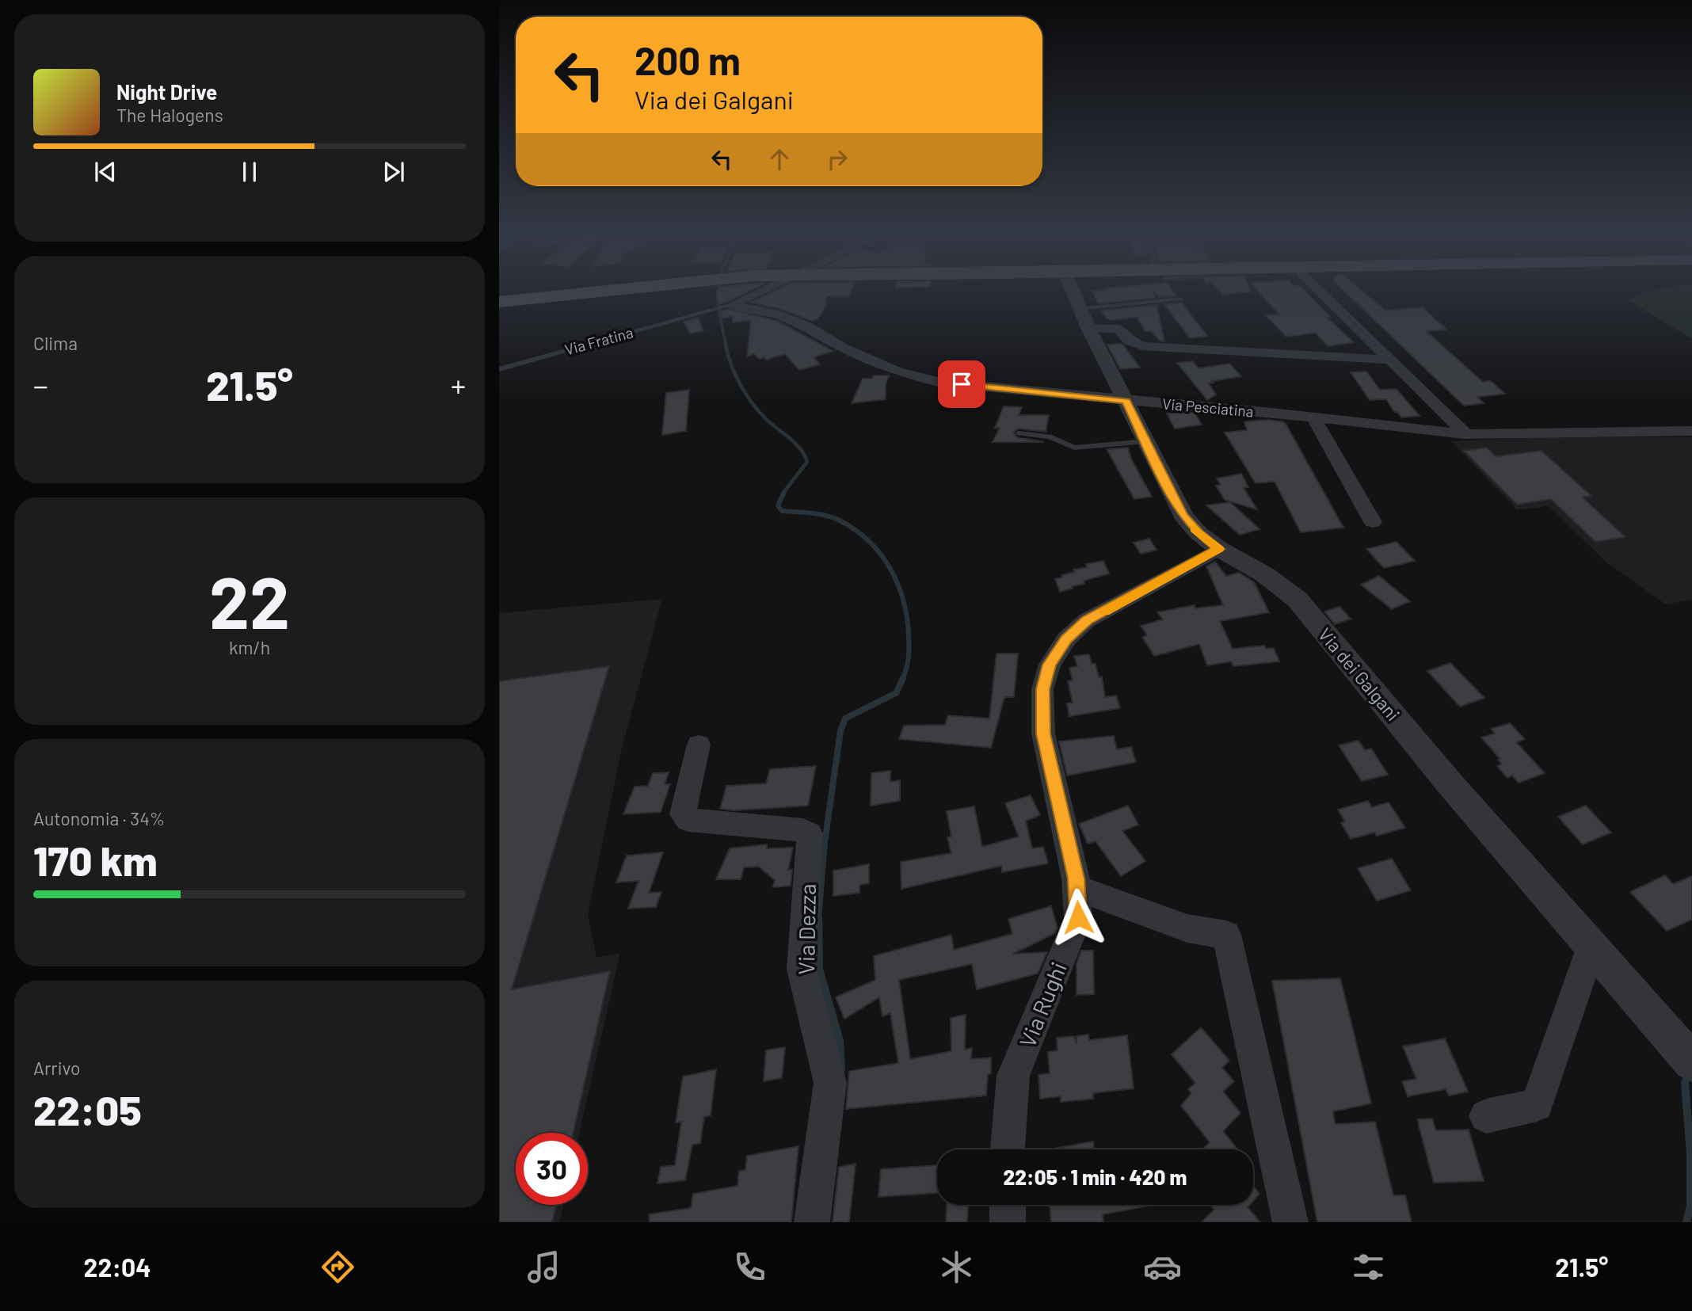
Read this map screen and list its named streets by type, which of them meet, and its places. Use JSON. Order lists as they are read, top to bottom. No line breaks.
{"streets":{"street":["Via Pesciatina","Via dei Galgani","Via Dezza","Via Rughi"],"lane":["Via Fratina"]},"crossings":[["Via Fratina","Via Pesciatina"],["Via Pesciatina","Via dei Galgani"],["Via dei Galgani","Via Rughi"]],"page":{"turn":["200 m","Via dei Galgani"],"song":["Night Drive","The Halogens"],"tile":["Clima",["22","km/h"],["Autonomia · 34%","170 km"],["Arrivo","22:05"]],"heat":["−","21.5°","+"],"limit":"30","trip":"22:05 · 1 min · 420 m","tabs":["22:04","21.5°"]}}
